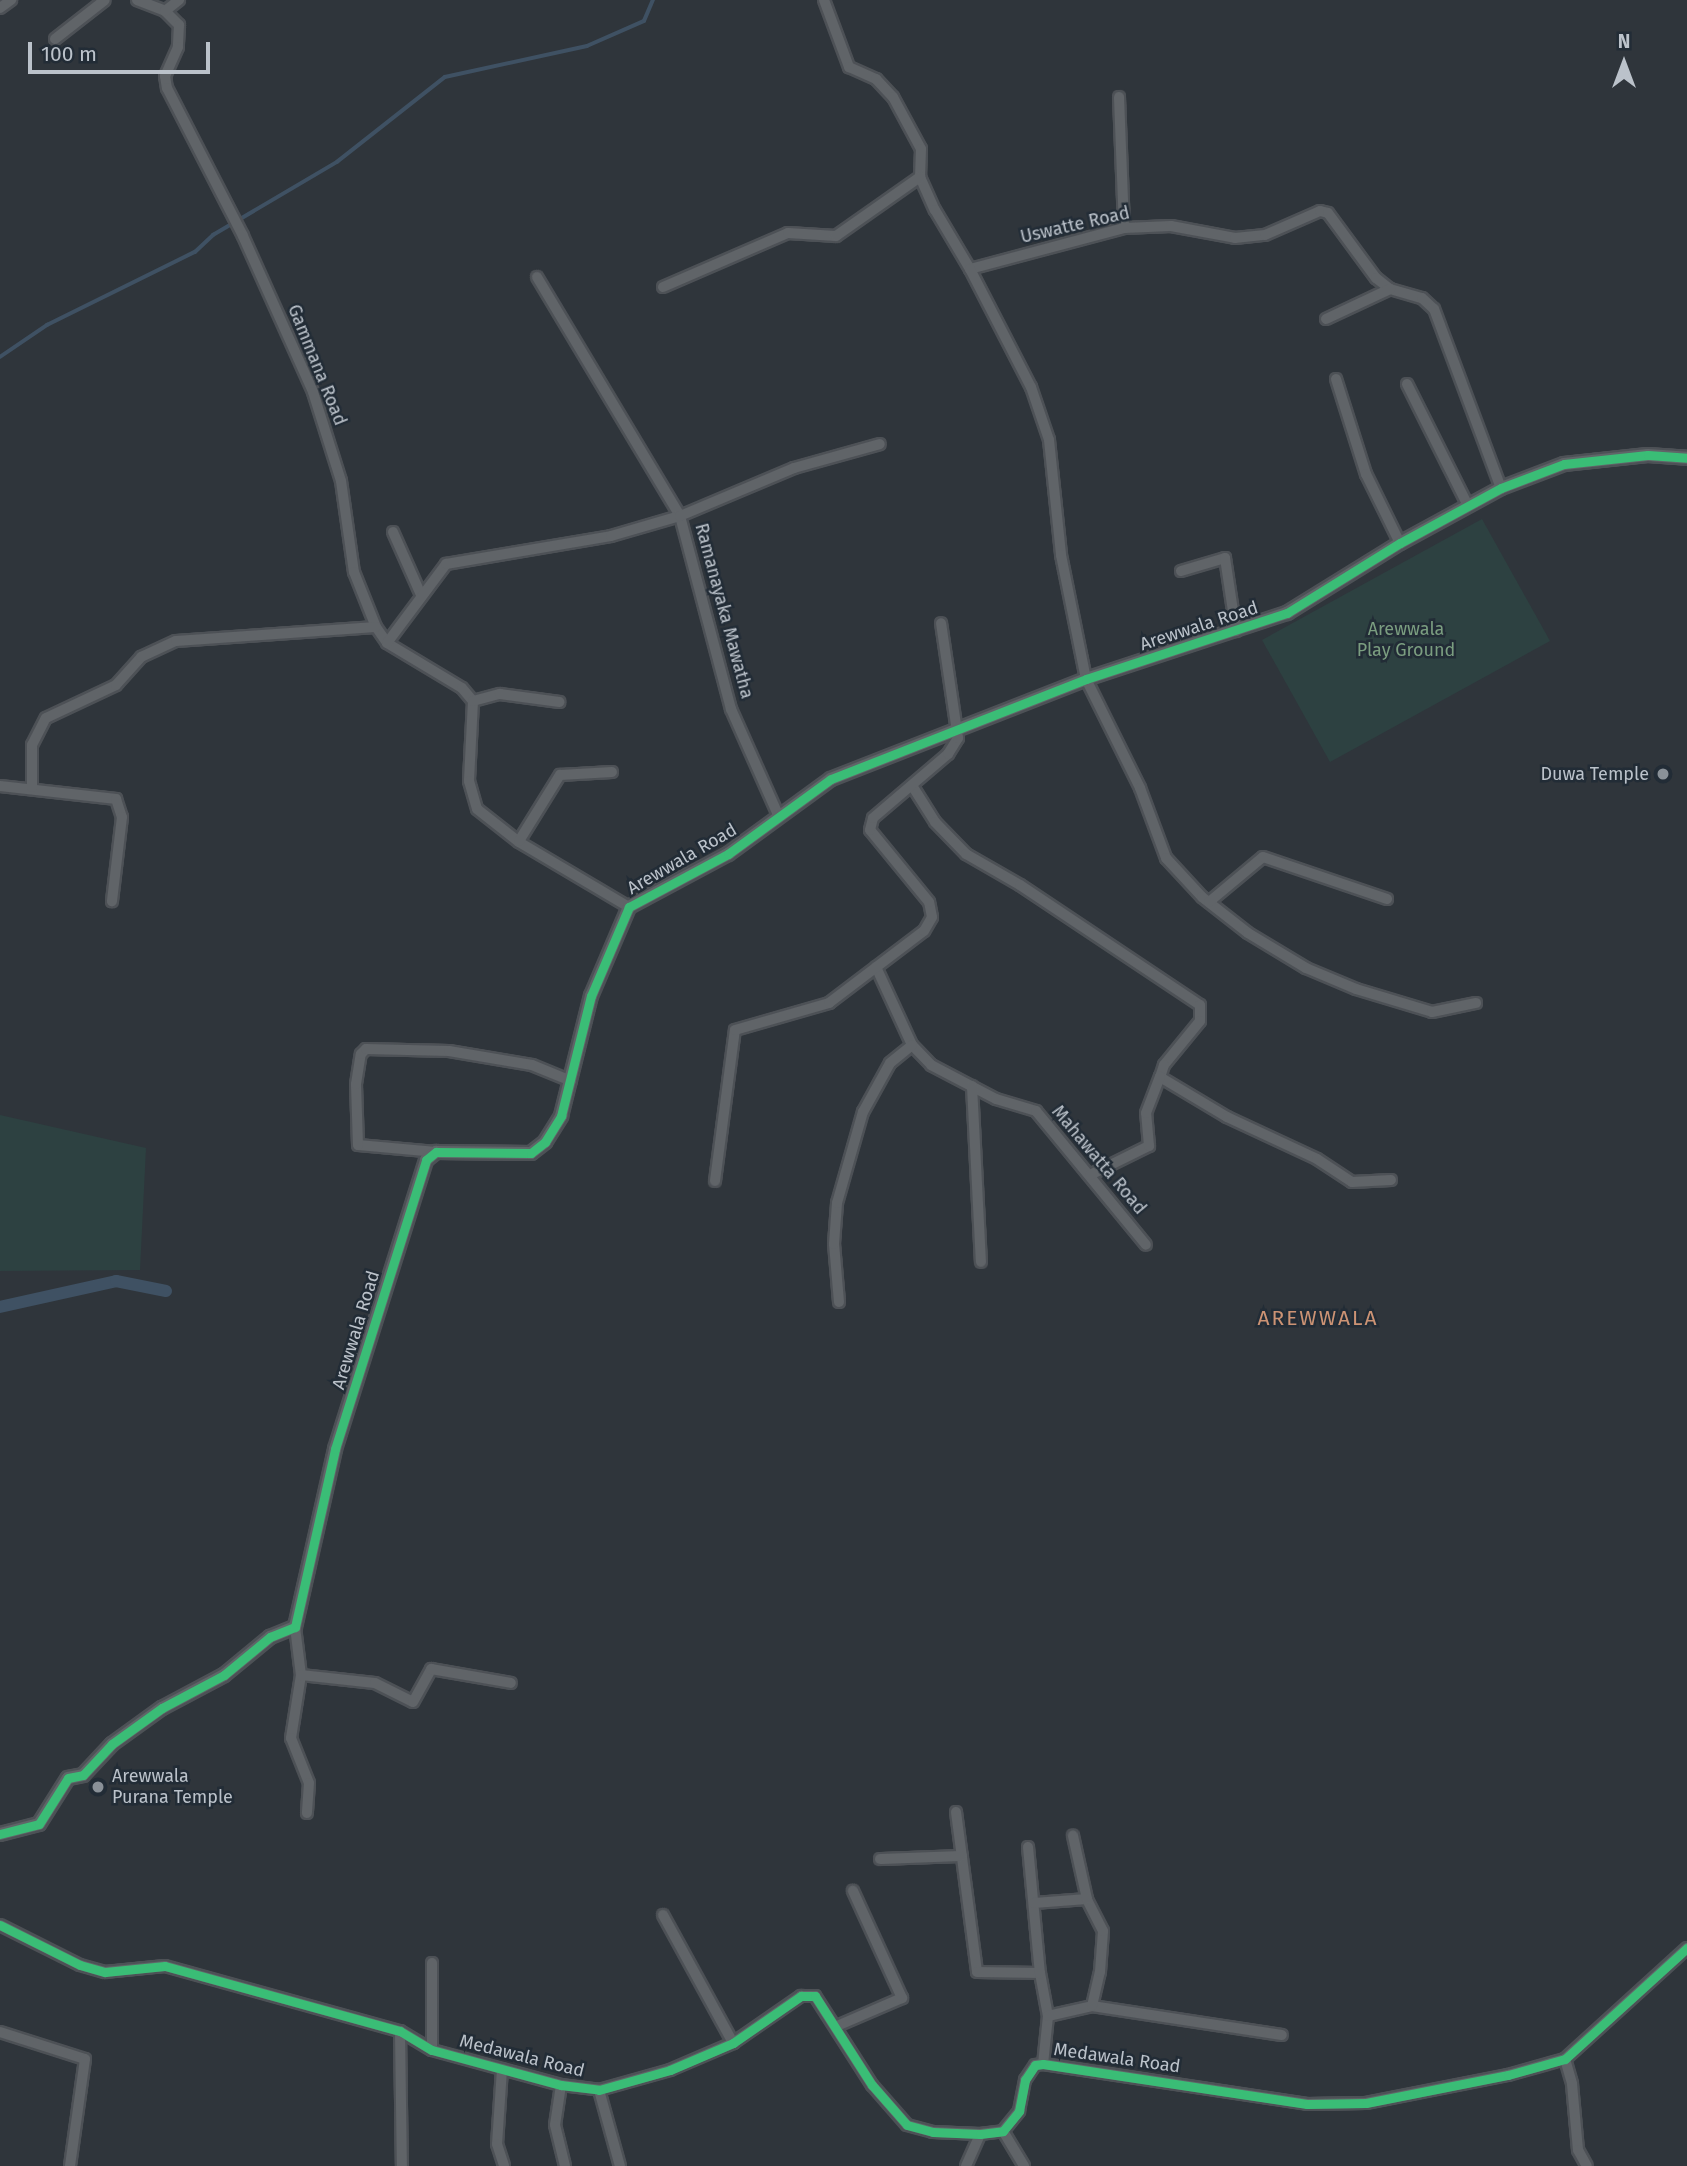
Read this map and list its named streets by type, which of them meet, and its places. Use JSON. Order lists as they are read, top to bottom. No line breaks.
{"streets":{"street":["Uswatte Road","Gammana Road","Ramanayaka Mawatha","Arewwala Road","Mahawatta Road","Medawala Road"]},"crossings":[["Uswatte Road","Arewwala Road"],["Ramanayaka Mawatha","Arewwala Road"]],"districts":["AREWWALA"],"parks":["Arewwala Play Ground"],"places":["Duwa Temple","Arewwala Purana Temple"],"scale_bar":"100 m","north":"top"}
